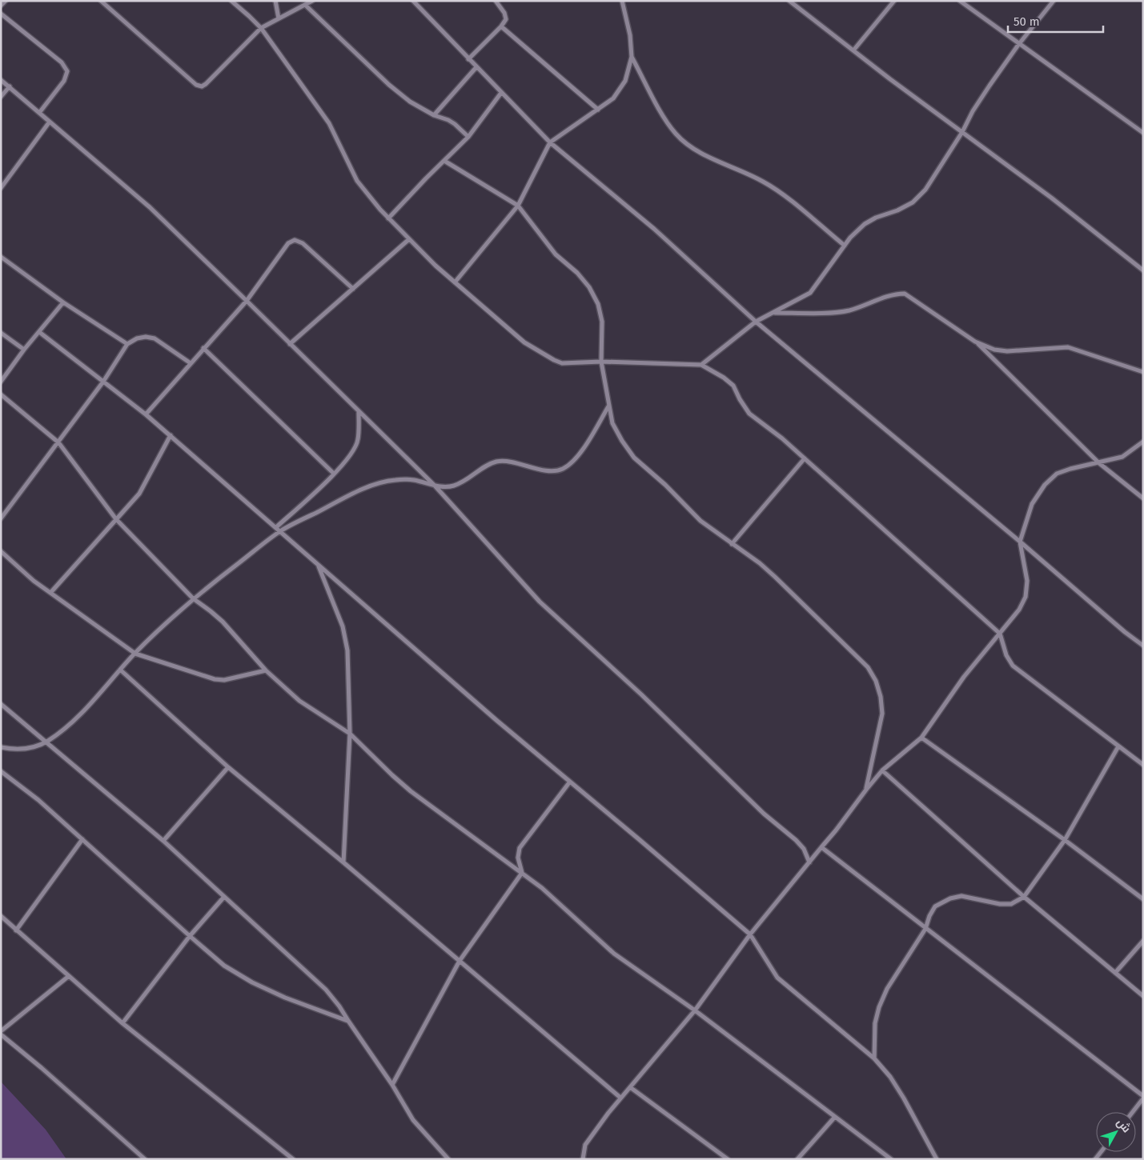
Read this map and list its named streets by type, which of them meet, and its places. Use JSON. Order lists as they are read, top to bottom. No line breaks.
{"scale_bar":"50 m","north":"top right"}
